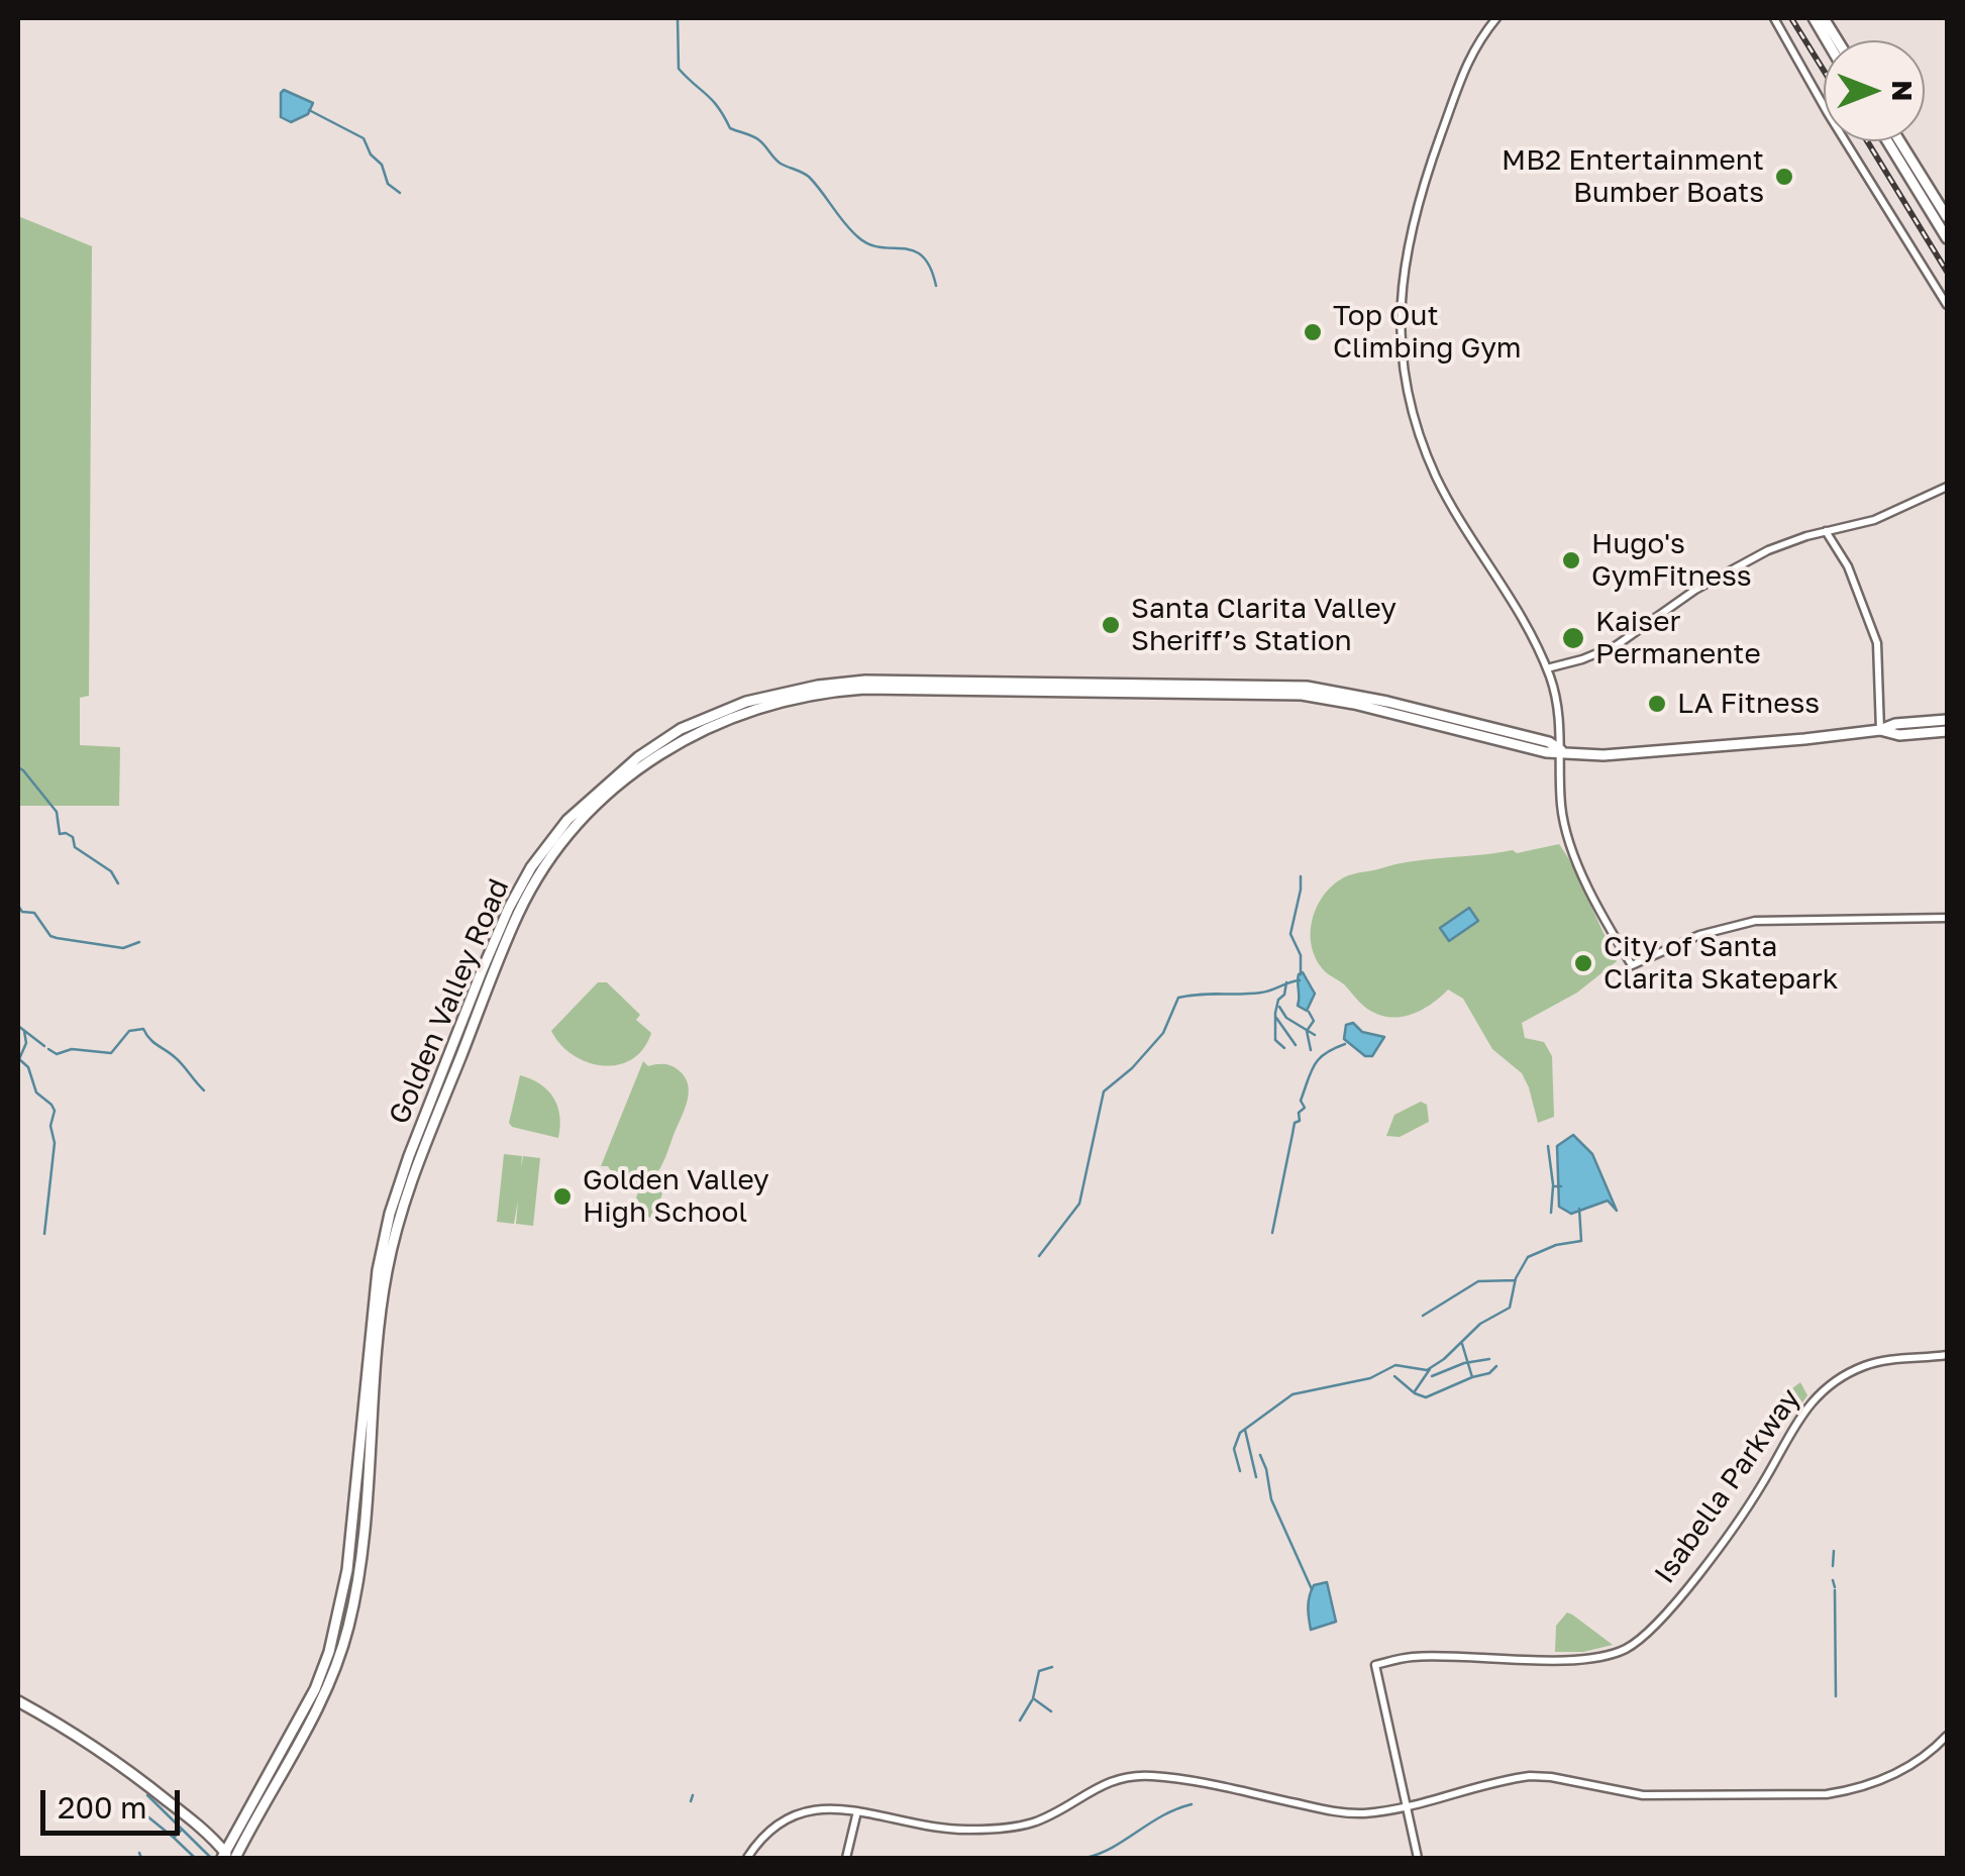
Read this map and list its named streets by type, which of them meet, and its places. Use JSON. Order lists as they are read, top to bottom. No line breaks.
{"streets":{"main road":["Golden Valley Road"],"street":["Isabella Parkway"]},"places":["MB2 Entertainment Bumber Boats","Top Out Climbing Gym","Hugo's GymFitness","Santa Clarita Valley Sheriff’s Station","Kaiser Permanente","LA Fitness","City of Santa Clarita Skatepark","Golden Valley High School"],"scale_bar":"200 m","north":"right"}
